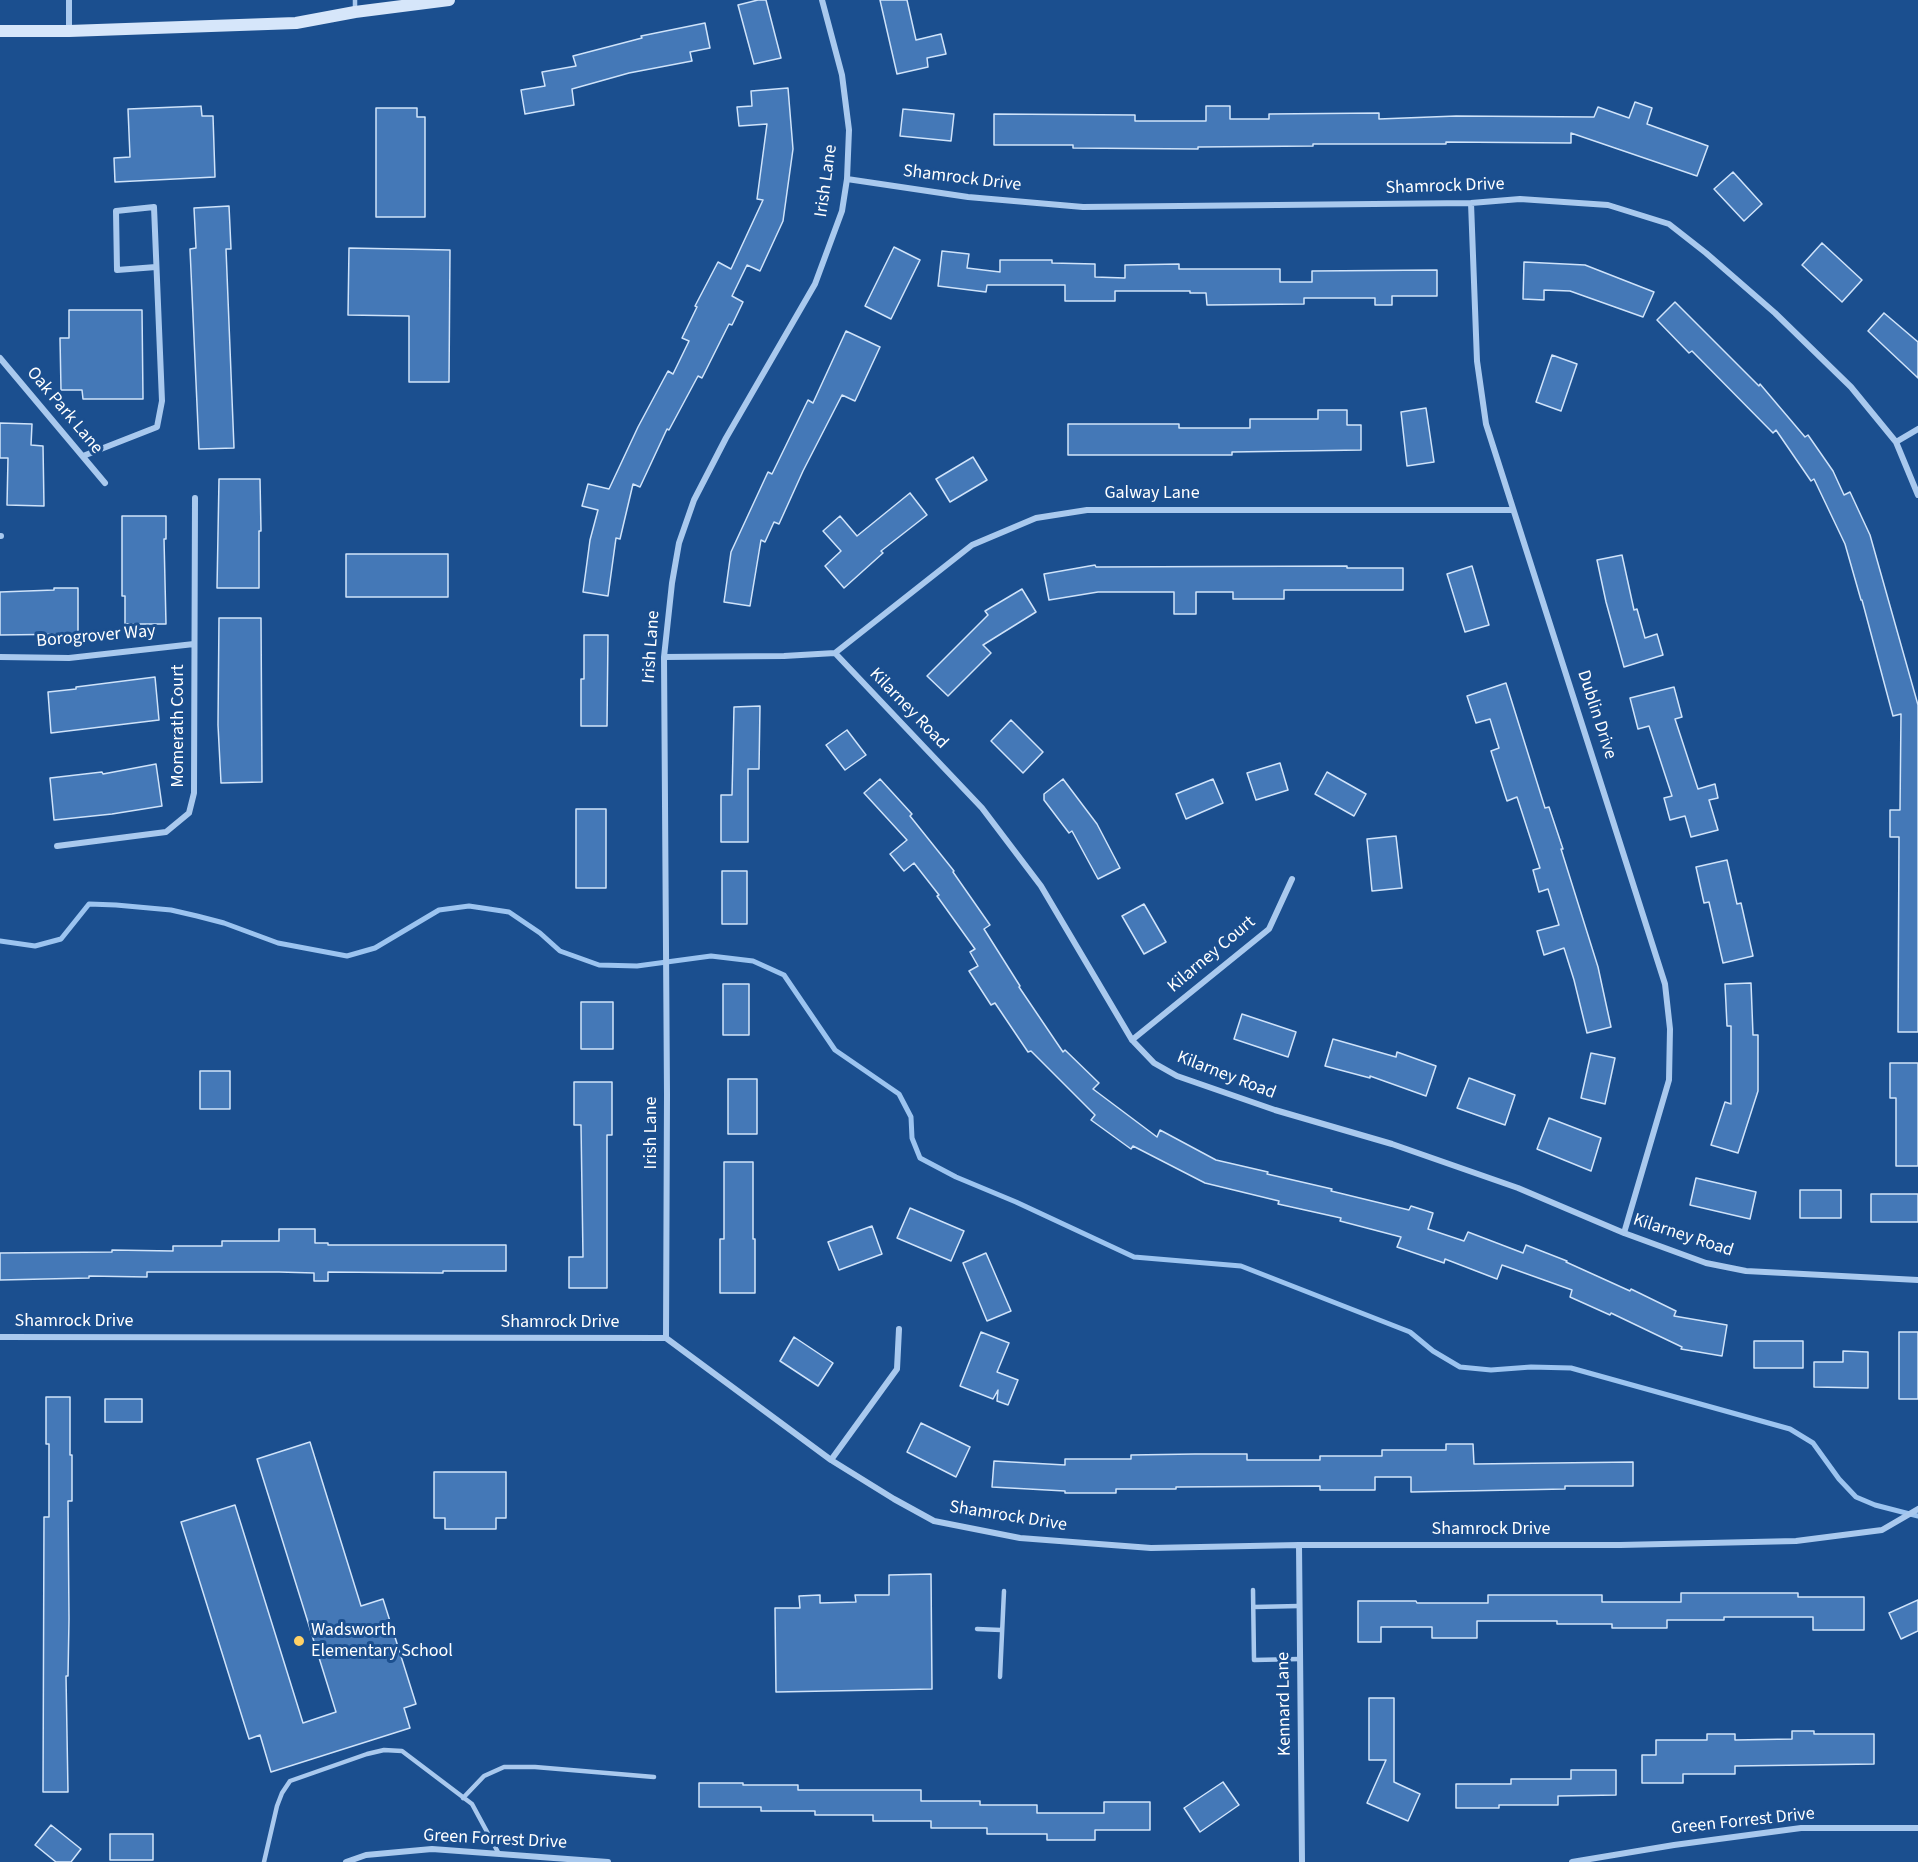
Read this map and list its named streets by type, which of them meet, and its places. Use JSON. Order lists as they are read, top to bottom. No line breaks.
{"streets":{"street":["Shamrock Drive","Irish Lane","Oak Park Lane","Galway Lane","Borogrover Way","Kilarney Road","Dublin Drive","Momerath Court","Kilarney Court","Kennard Lane","Green Forrest Drive"]},"crossings":[["Shamrock Drive","Irish Lane"],["Shamrock Drive","Dublin Drive"],["Shamrock Drive","Kennard Lane"],["Galway Lane","Kilarney Road"],["Galway Lane","Dublin Drive"],["Borogrover Way","Momerath Court"],["Kilarney Road","Dublin Drive"],["Kilarney Road","Kilarney Court"]],"places":["Wadsworth Elementary School"]}
